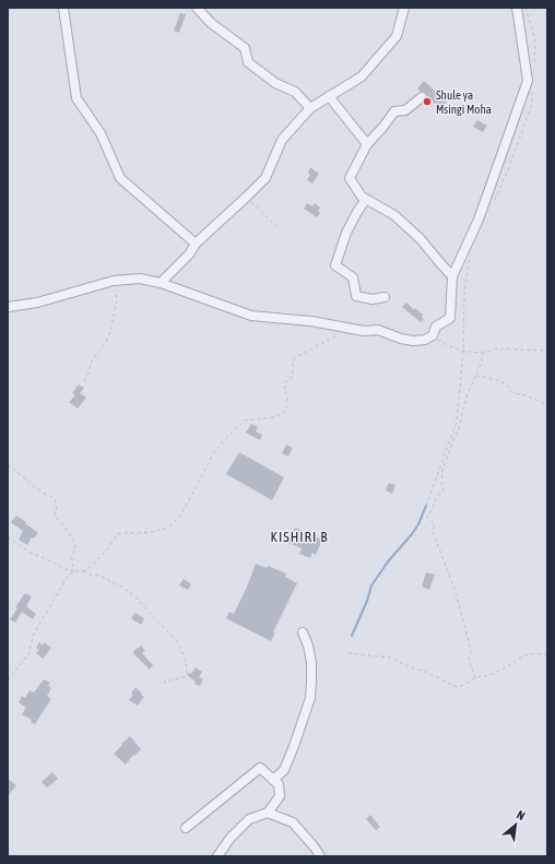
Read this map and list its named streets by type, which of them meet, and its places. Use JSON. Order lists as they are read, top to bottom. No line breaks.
{"districts":["KISHIRI B"],"places":["Shule ya Msingi Moha"],"north":"top right"}
